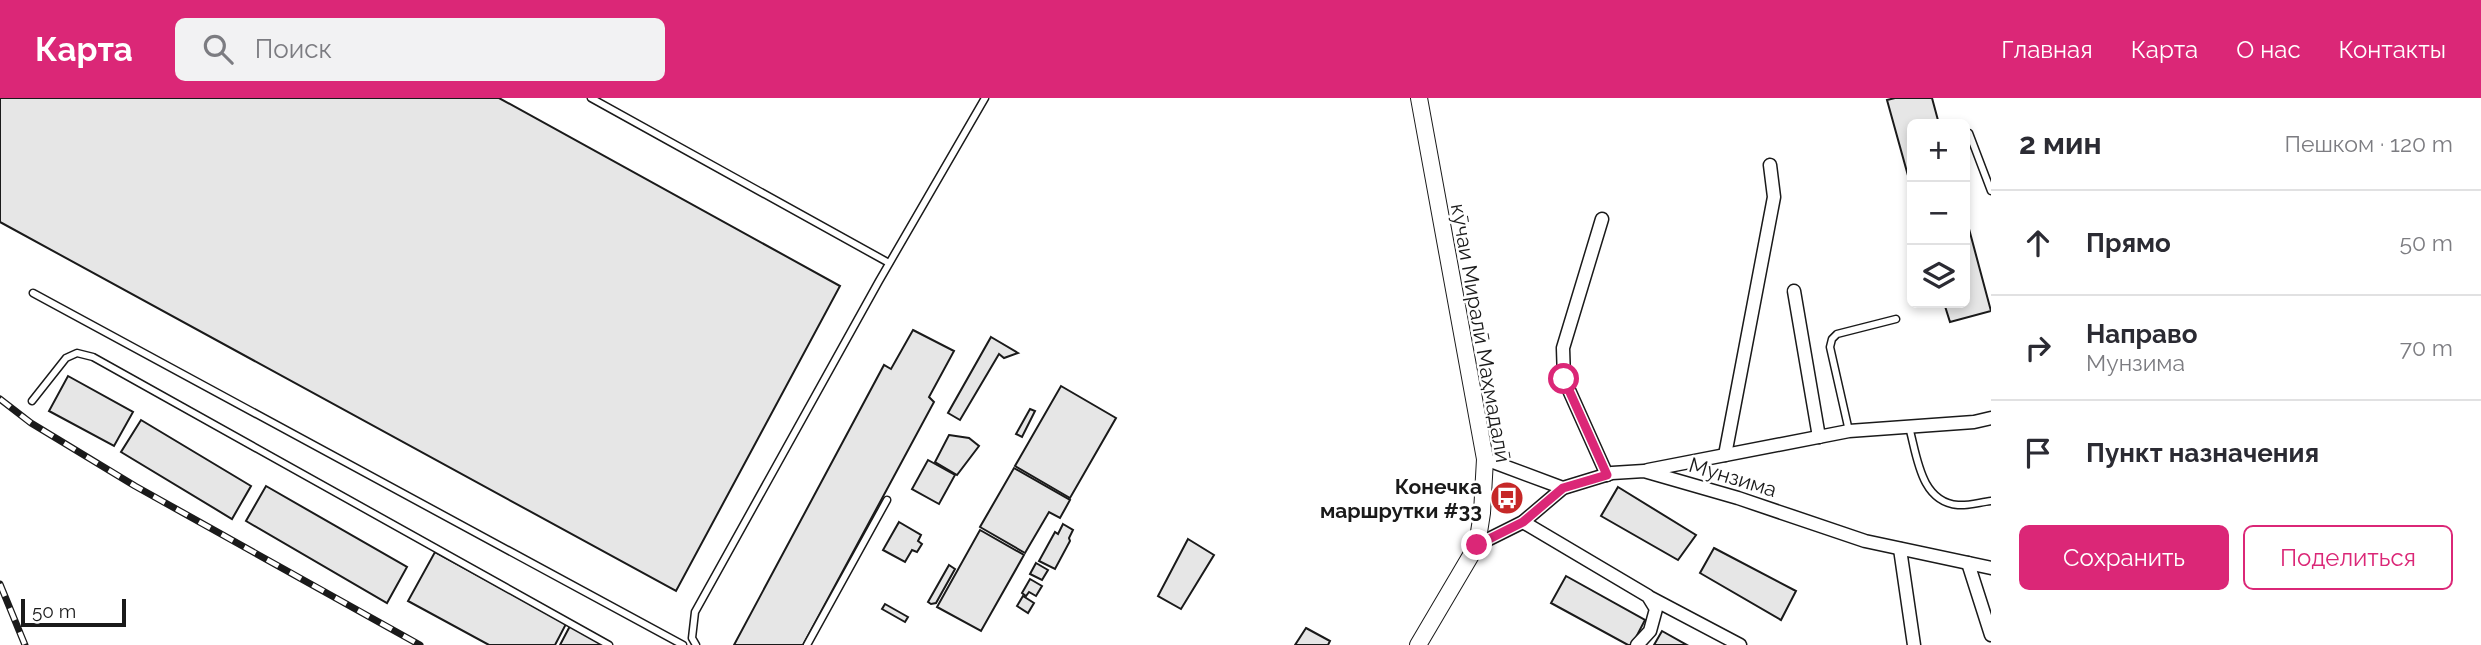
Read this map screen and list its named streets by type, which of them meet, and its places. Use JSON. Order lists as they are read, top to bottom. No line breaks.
{"streets":{"street":["кӯчаи Миралӣ Маҳмадалӣ","Мунзима"]},"crossings":[["кӯчаи Миралӣ Маҳмадалӣ","Мунзима"]],"places":{"bus stop":["Конечка маршрутки #33"]},"scale_bar":"50 m","page":{"header":"Карта","search":"Поиск","nav":["Главная","Карта","О нас","Контакты"],"heading":["2 мин","Пешком · 120 m"],"map_buttons":["+","−"],"list":[["Прямо","50 m"],["Направо","Мунзима","70 m"],"Пункт назначения"],"buttons":["Сохранить","Поделиться"],"scale":"50 m"}}
